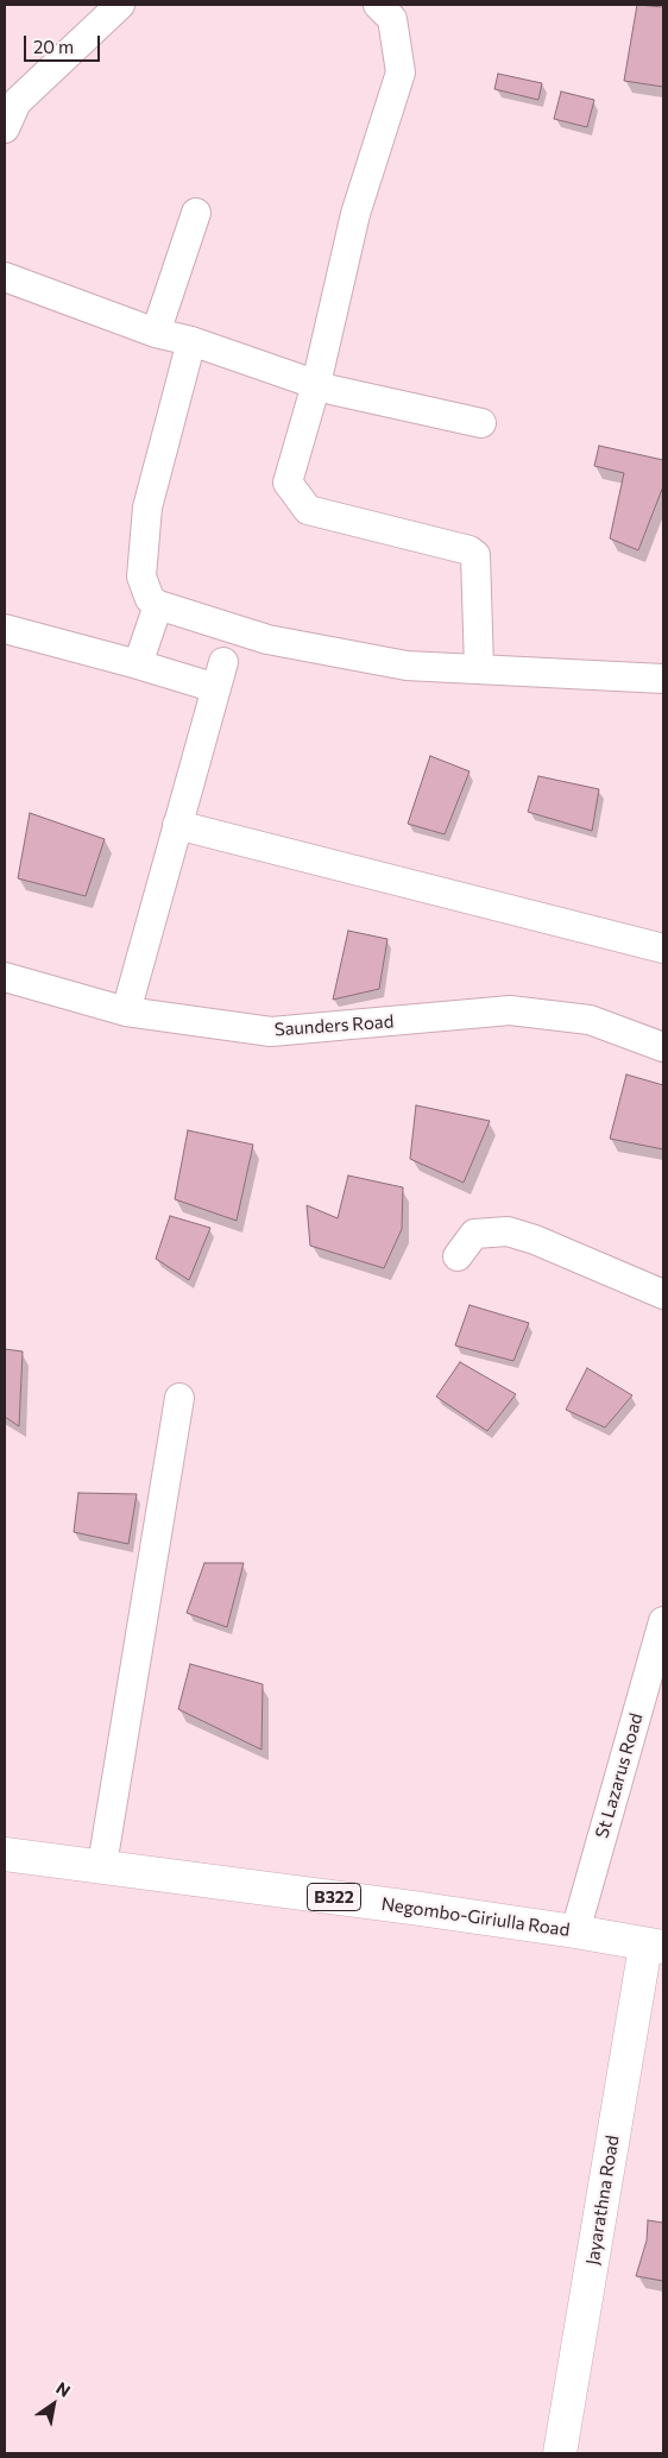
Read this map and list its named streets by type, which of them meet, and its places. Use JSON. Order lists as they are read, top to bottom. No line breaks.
{"streets":{"main road":["B322","Negombo-Giriulla Road","Jayarathna Road"],"street":["Saunders Road","St Lazarus Road"]},"crossings":[["St Lazarus Road","Negombo-Giriulla Road"],["Negombo-Giriulla Road","Jayarathna Road"]],"scale_bar":"20 m","north":"top right"}
